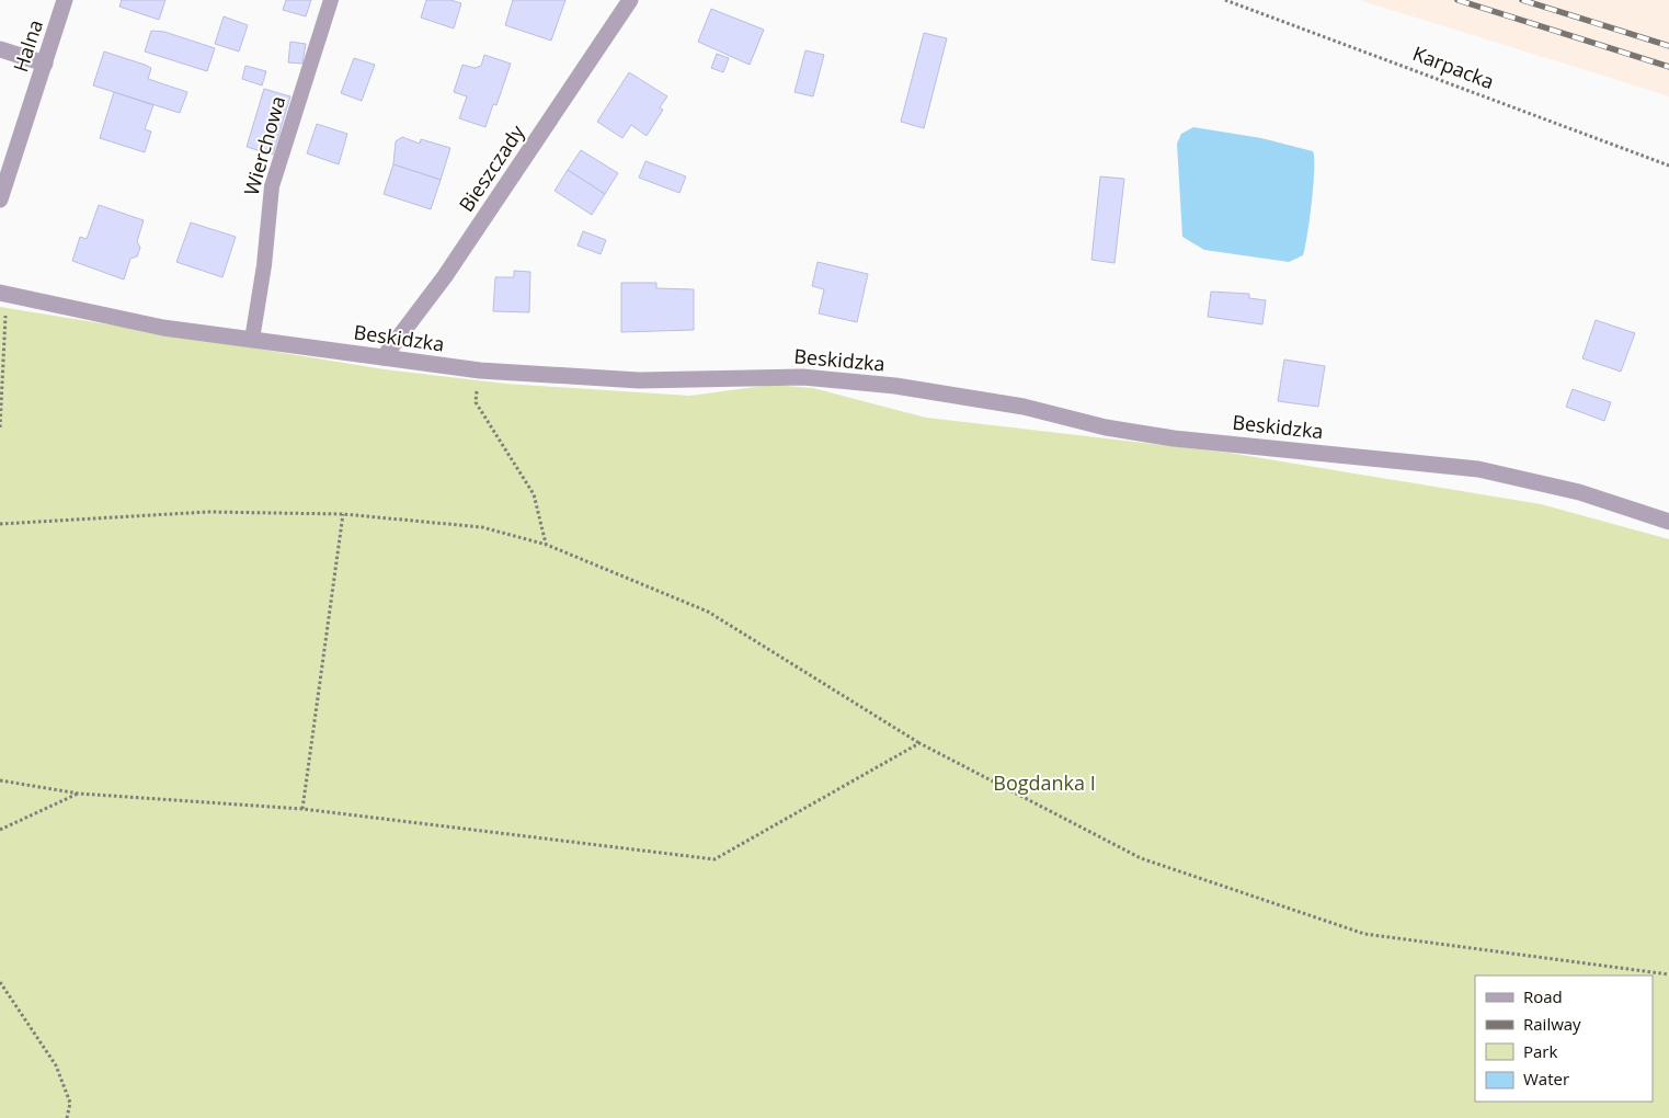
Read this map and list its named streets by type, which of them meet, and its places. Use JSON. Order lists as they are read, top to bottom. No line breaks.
{"streets":{"street":["Halna","Bieszczady","Beskidzka"],"lane":["Wierchowa"],"path":["Karpacka"]},"crossings":[["Wierchowa","Beskidzka"],["Bieszczady","Beskidzka"]],"parks":["Bogdanka I"],"legend":["Road","Railway","Park","Water"]}
